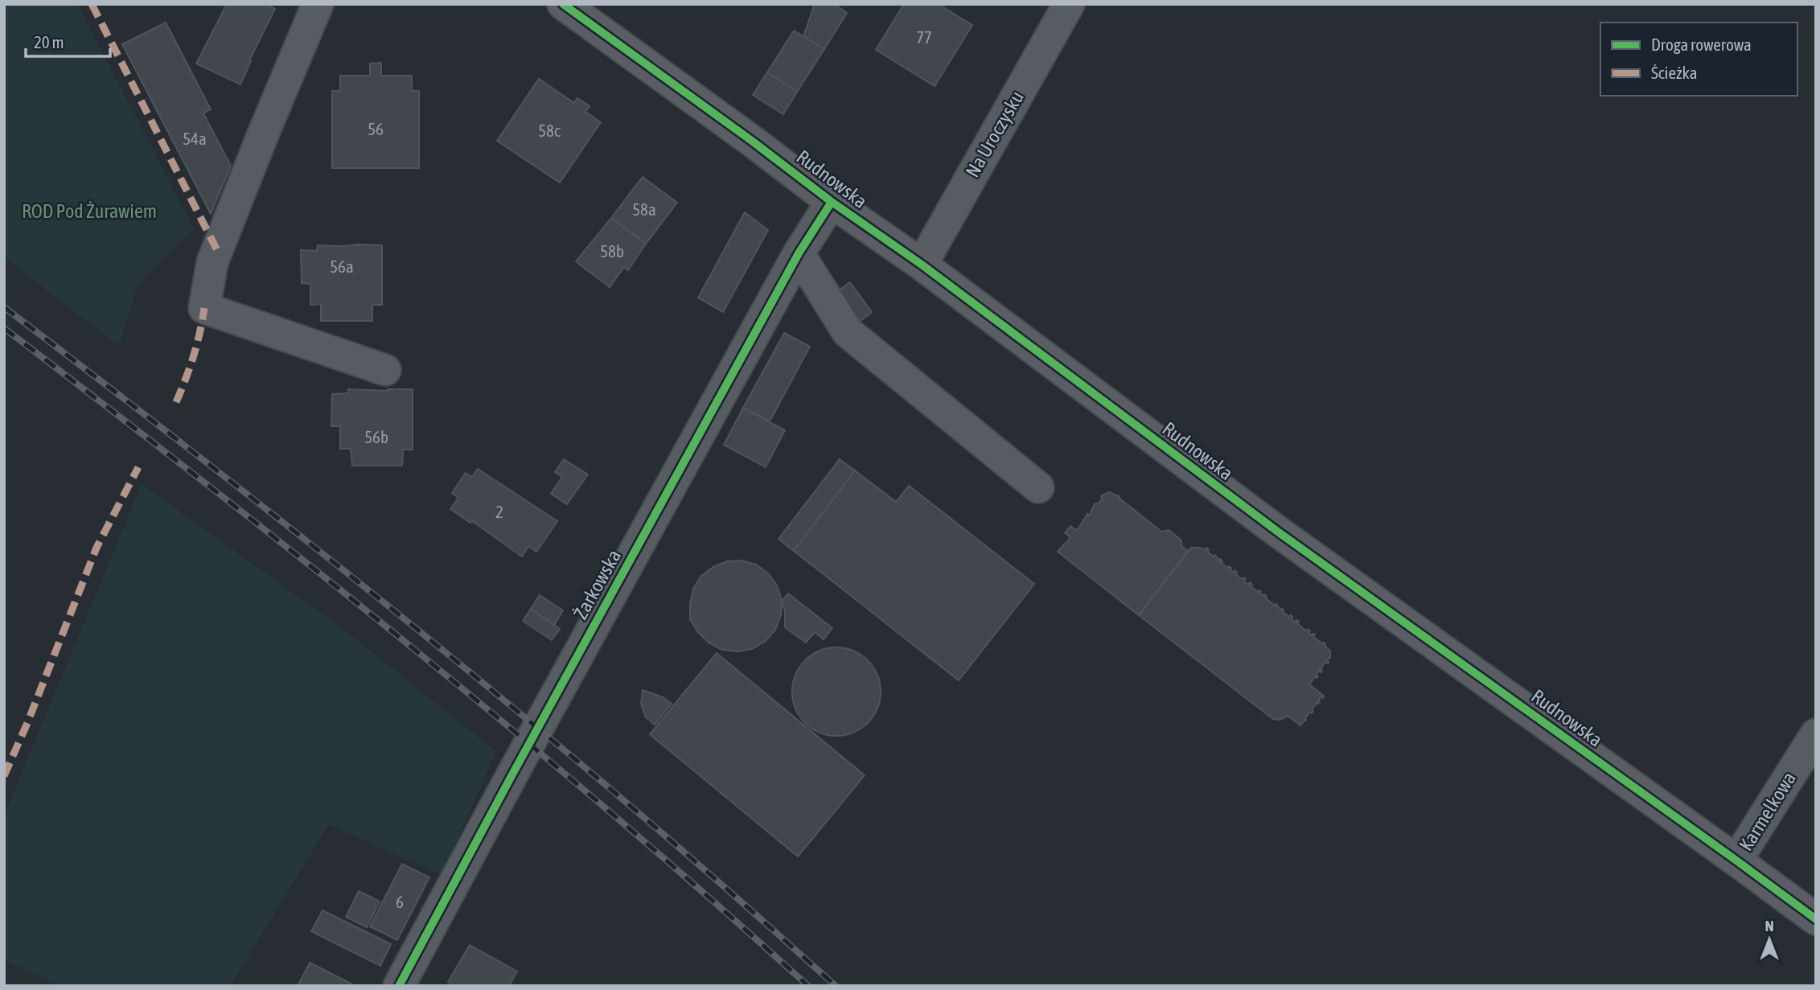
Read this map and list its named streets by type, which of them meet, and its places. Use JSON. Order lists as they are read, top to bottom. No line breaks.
{"streets":{"main road":["Rudnowska"],"street":["Na Uroczysku","Żarkowska","Karmelkowa"]},"crossings":[["Na Uroczysku","Rudnowska"],["Rudnowska","Żarkowska"],["Rudnowska","Karmelkowa"]],"parks":["ROD Pod Żurawiem"],"house_numbers":["77","56","58c","54a","58a","58b","56a","56b","2","6"],"legend":["Droga rowerowa","Ścieżka"],"scale_bar":"20 m","north":"top"}
